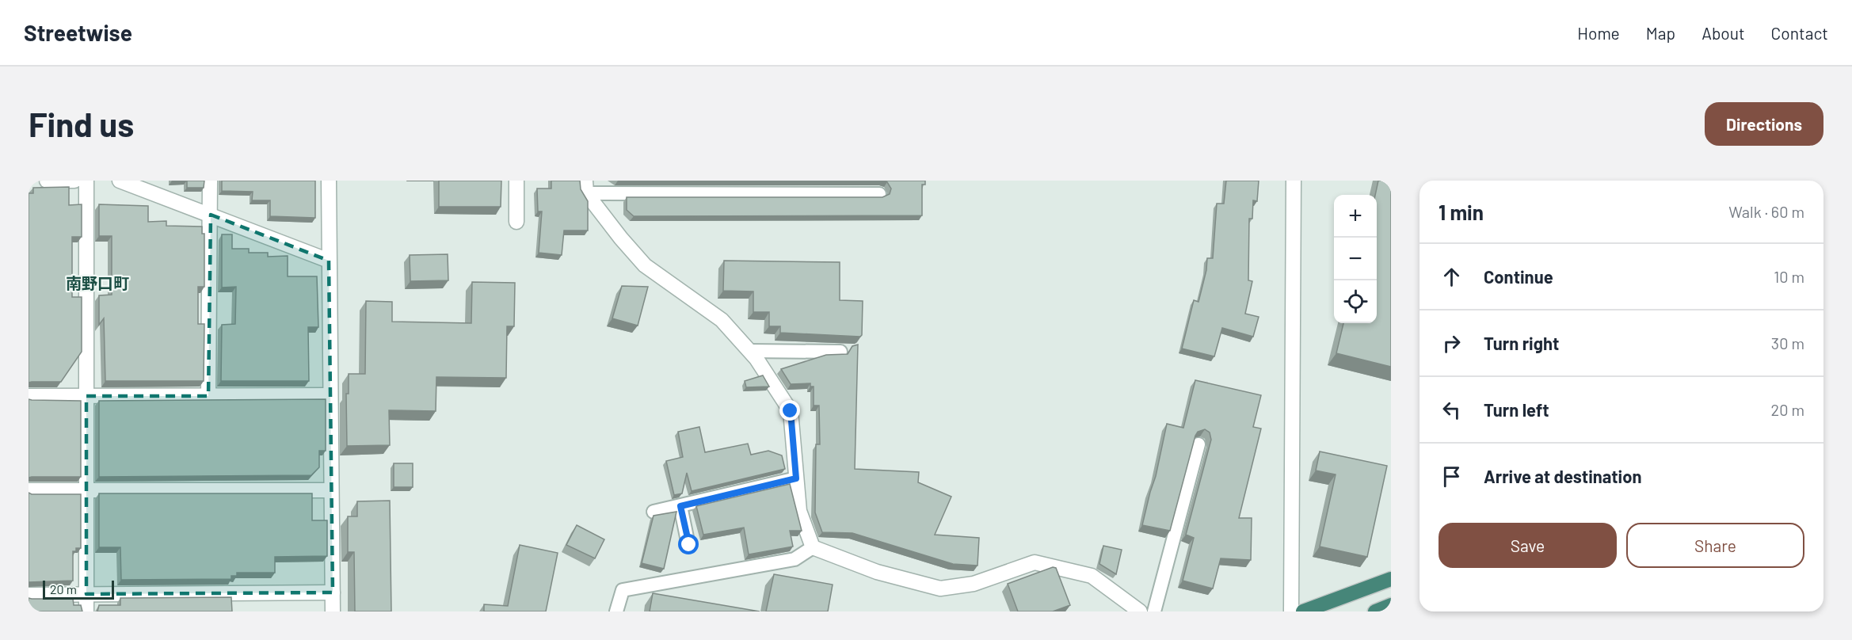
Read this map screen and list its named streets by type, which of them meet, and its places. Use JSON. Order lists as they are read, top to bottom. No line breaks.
{"districts":["南野口町"],"scale_bar":"20 m","page":{"header":"Streetwise","nav":["Home","Map","About","Contact"],"buttons":["Directions",["Save","Share"]],"title":"Find us","heading":["1 min","Walk · 60 m"],"map_buttons":["+","−"],"list":[["Continue","10 m"],["Turn right","30 m"],["Turn left","20 m"],"Arrive at destination"],"scale":"20 m"}}
